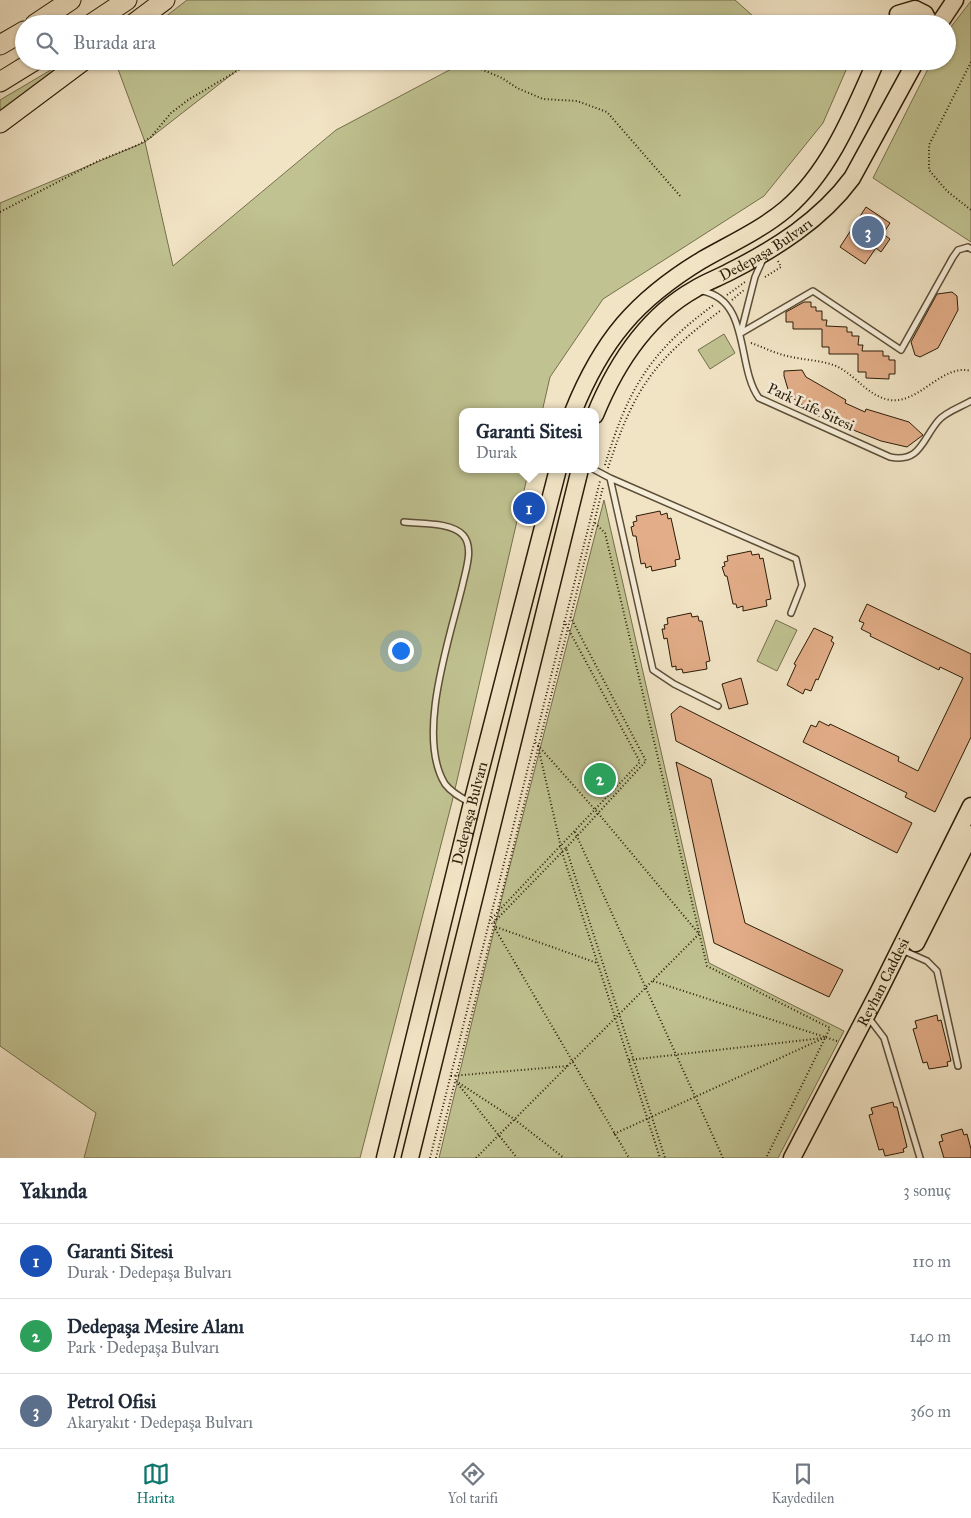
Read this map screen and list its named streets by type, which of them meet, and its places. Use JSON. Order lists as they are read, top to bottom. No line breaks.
{"streets":{"main road":["Dedepaşa Bulvarı","Reyhan Caddesi"],"lane":["Park Life Sitesi"]},"page":{"search":"Burada ara","pins":["3","1","2"],"popup":["Garanti Sitesi","Durak"],"heading":["Yakında","3 sonuç"],"list":[{"mark":"1","name":"Garanti Sitesi","note":"Durak · Dedepaşa Bulvarı","value":"110 m"},{"mark":"2","name":"Dedepaşa Mesire Alanı","note":"Park · Dedepaşa Bulvarı","value":"140 m"},{"mark":"3","name":"Petrol Ofisi","note":"Akaryakıt · Dedepaşa Bulvarı","value":"360 m"}],"nav":["Harita","Yol tarifi","Kaydedilen"]}}
